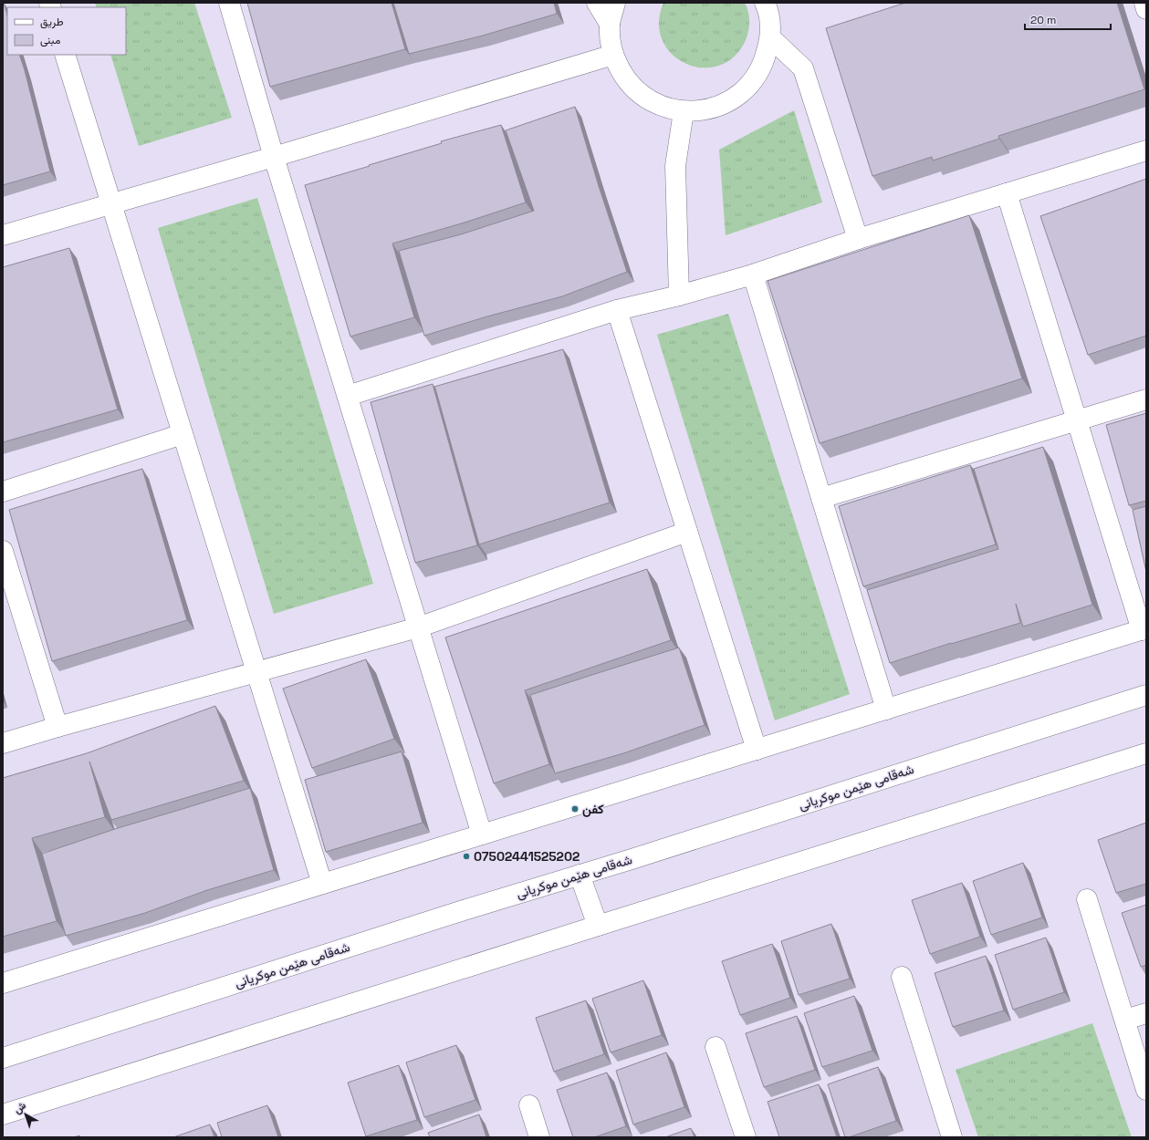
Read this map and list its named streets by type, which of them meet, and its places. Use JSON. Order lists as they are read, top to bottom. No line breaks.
{"streets":{"street":["شەقامی هێمن موکریانی"]},"places":["كفن","07502441525202"],"legend":["طريق","مبنى"],"scale_bar":"20 m","north":"top left"}
